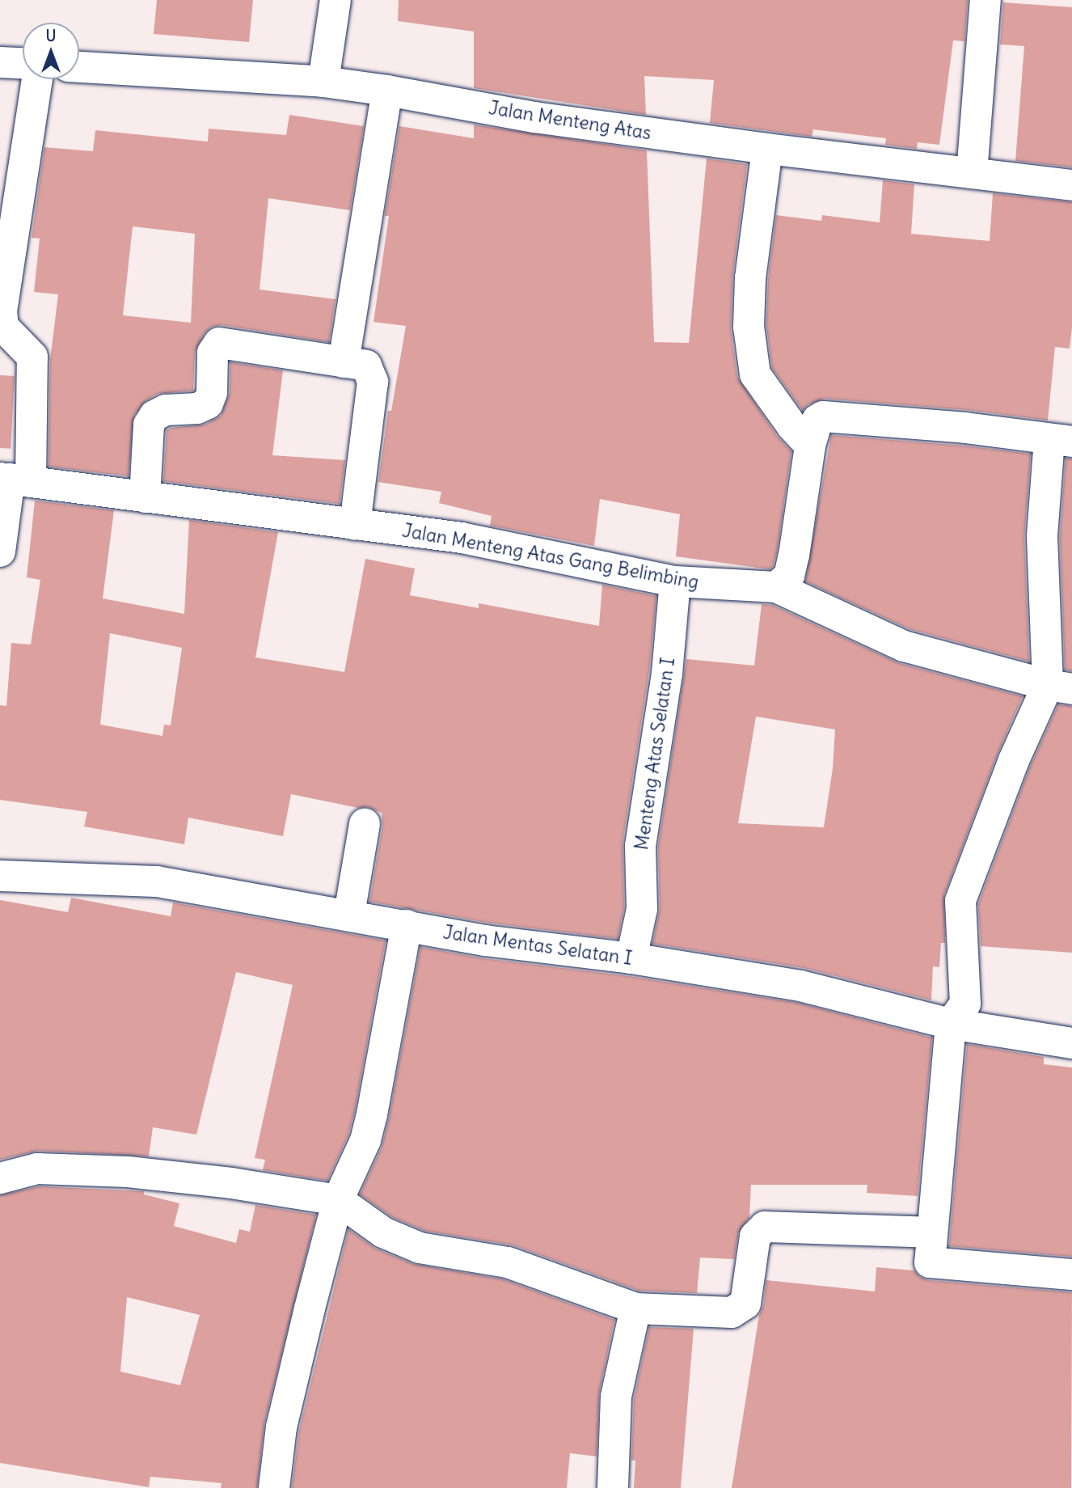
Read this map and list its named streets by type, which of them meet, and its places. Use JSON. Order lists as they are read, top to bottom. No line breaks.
{"streets":{"street":["Jalan Menteng Atas","Jalan Menteng Atas Gang Belimbing","Menteng Atas Selatan I","Jalan Mentas Selatan I"]},"crossings":[["Jalan Menteng Atas Gang Belimbing","Menteng Atas Selatan I"],["Menteng Atas Selatan I","Jalan Mentas Selatan I"]],"north":"top"}
